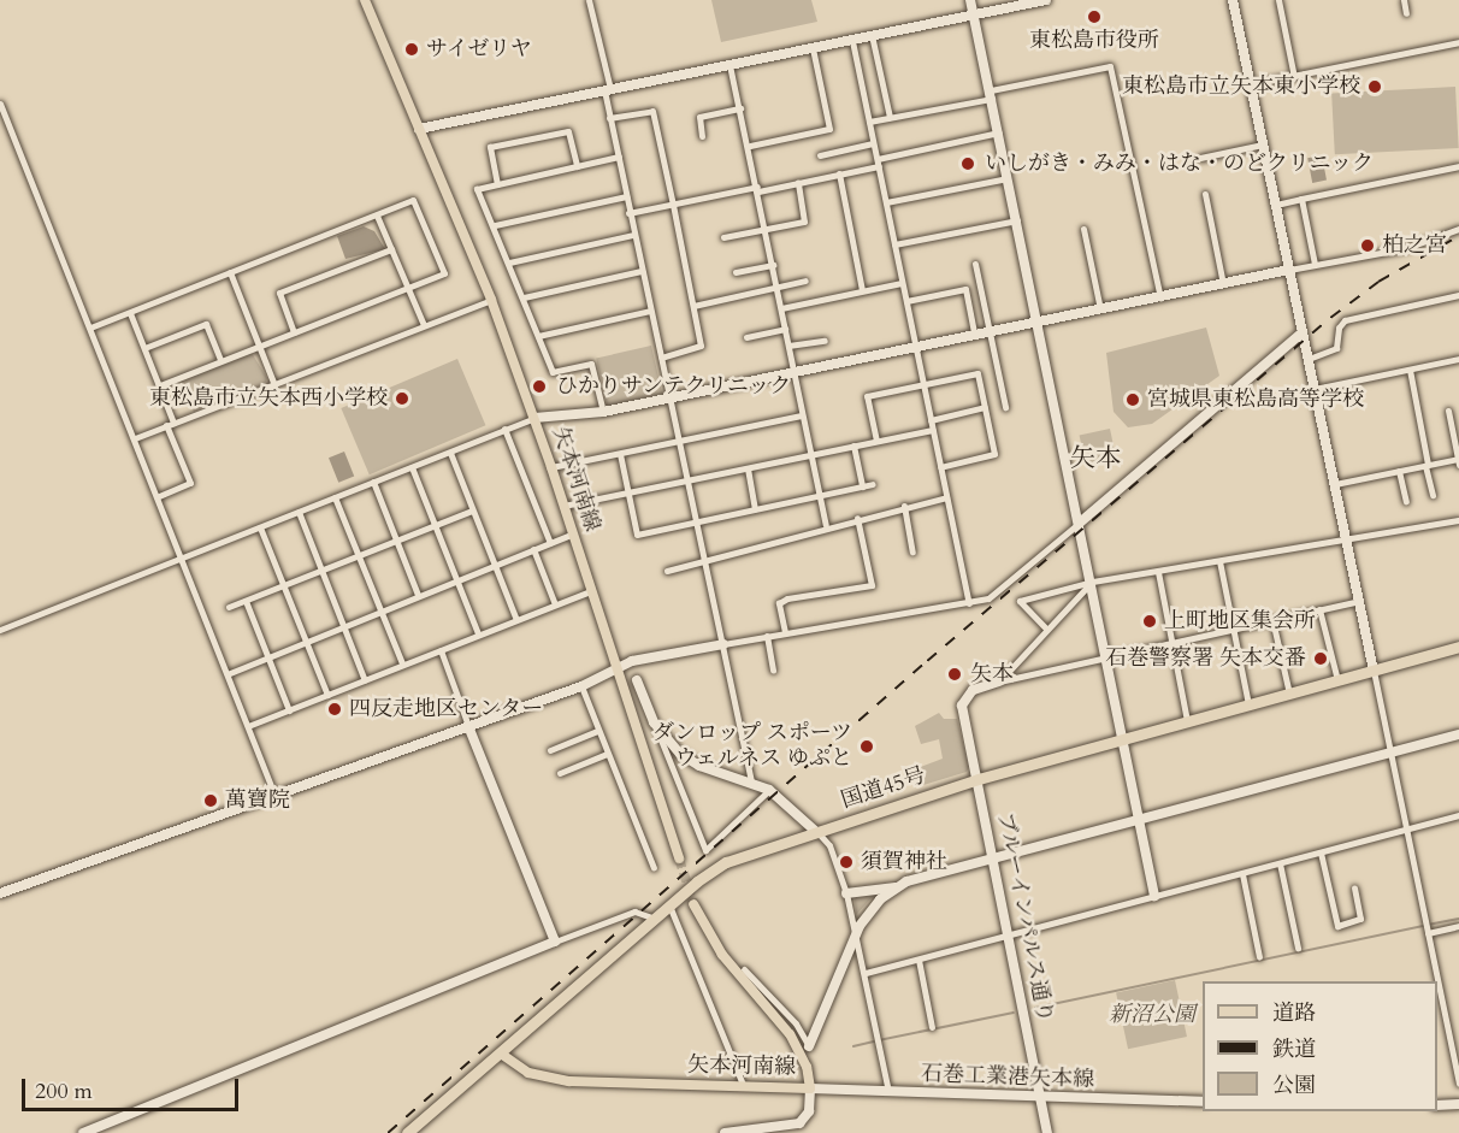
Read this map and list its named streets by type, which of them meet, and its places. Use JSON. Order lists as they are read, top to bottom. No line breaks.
{"streets":{"highway":["国道45号"],"main road":["矢本河南線"],"street":["ブルーインパルス通り","石巻工業港矢本線"]},"crossings":[["矢本河南線","国道45号"],["矢本河南線","石巻工業港矢本線"],["国道45号","ブルーインパルス通り"],["ブルーインパルス通り","石巻工業港矢本線"]],"districts":["矢本"],"parks":["新沼公園"],"places":["東松島市役所","サイゼリヤ","東松島市立矢本東小学校","いしがき・みみ・はな・のどクリニック","柏之宮","ひかりサンテクリニック","東松島市立矢本西小学校","宮城県東松島高等学校","上町地区集会所","石巻警察署 矢本交番","矢本","四反走地区センター","ダンロップ スポーツ ウェルネス ゆぷと","萬寶院","須賀神社"],"legend":["道路","鉄道","公園"],"scale_bar":"200 m"}
